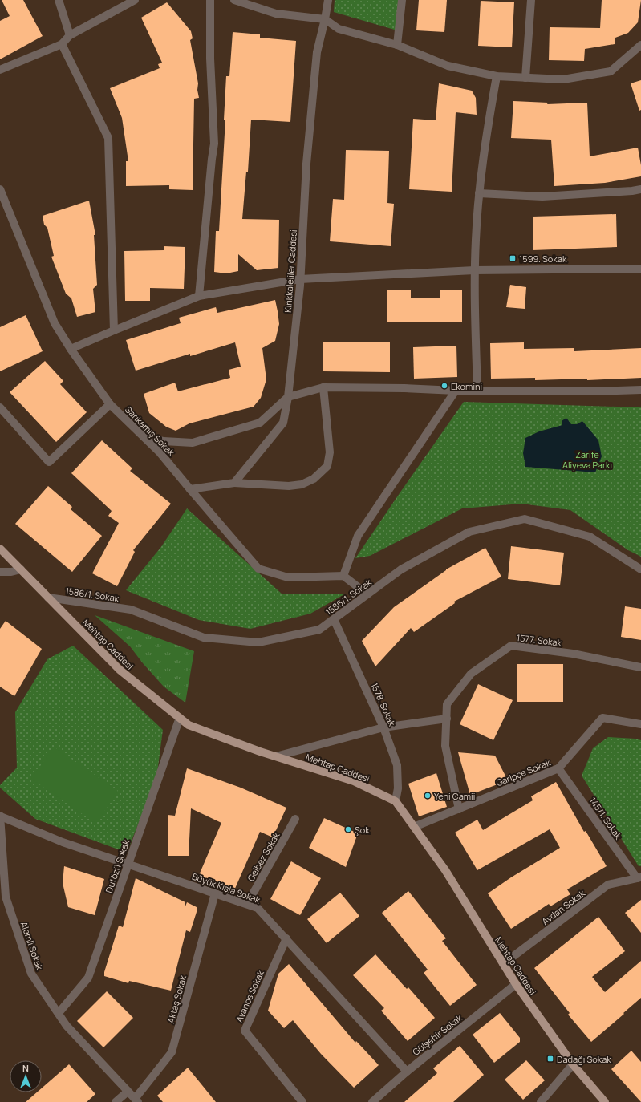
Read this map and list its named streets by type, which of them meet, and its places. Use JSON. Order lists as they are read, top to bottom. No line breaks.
{"streets":{"main road":["Mehtap Caddesi"],"street":["Kırıkkaleliler Caddesi","Sarıkamış Sokak","1586/1. Sokak","1577. Sokak","1578. Sokak","Garipçe Sokak","145/1. Sokak","Gelbez Sokak","Dutözü Sokak","Büyük Kışla Sokak","Avdan Sokak","Alemli Sokak","Avanos Sokak","Aktaş Sokak","Gülşehir Sokak"]},"crossings":[["1586/1. Sokak","Mehtap Caddesi"],["1586/1. Sokak","1578. Sokak"],["1577. Sokak","Garipçe Sokak"],["Mehtap Caddesi","1578. Sokak"],["Mehtap Caddesi","Garipçe Sokak"],["Mehtap Caddesi","Dutözü Sokak"],["Mehtap Caddesi","Avdan Sokak"],["Mehtap Caddesi","Gülşehir Sokak"],["Garipçe Sokak","145/1. Sokak"],["145/1. Sokak","Avdan Sokak"],["Gelbez Sokak","Büyük Kışla Sokak"],["Dutözü Sokak","Büyük Kışla Sokak"],["Dutözü Sokak","Alemli Sokak"],["Büyük Kışla Sokak","Alemli Sokak"],["Büyük Kışla Sokak","Avanos Sokak"],["Büyük Kışla Sokak","Aktaş Sokak"],["Büyük Kışla Sokak","Gülşehir Sokak"],["Alemli Sokak","Aktaş Sokak"]],"parks":["Zarife Aliyeva Parkı"],"places":{"transit":["1599. Sokak","Dadağı Sokak"],"other":["Ekomini","Yeni Camii","Şok"]},"north":"top"}
